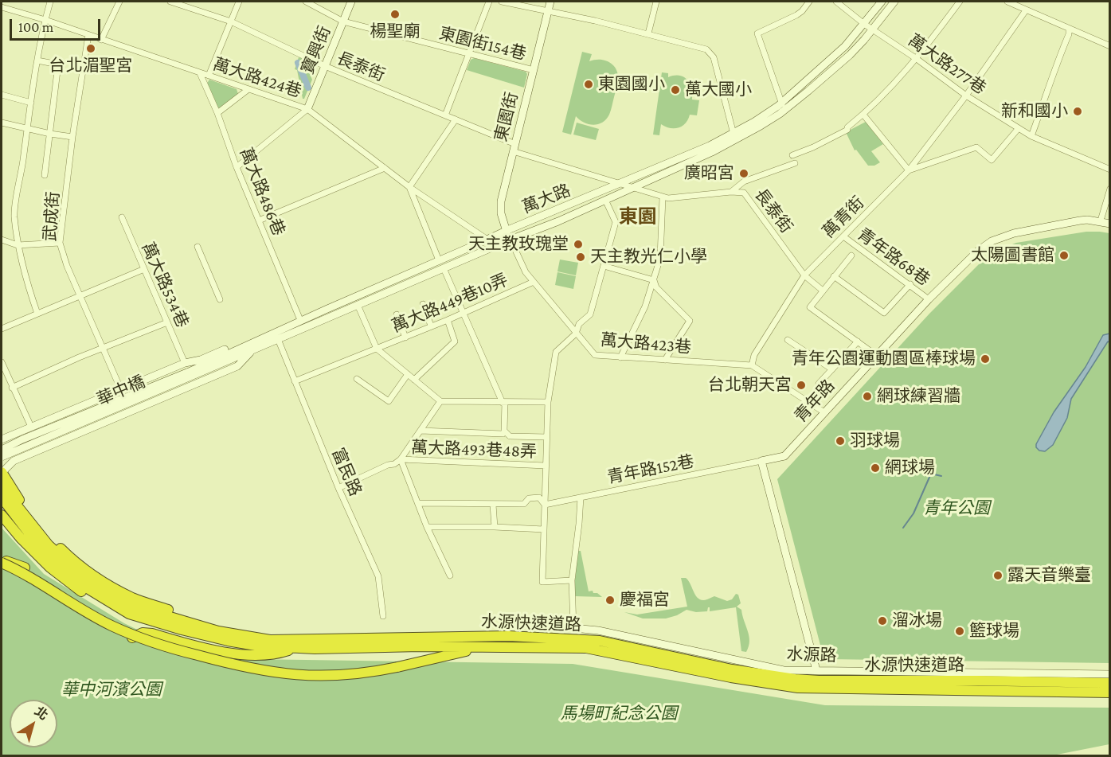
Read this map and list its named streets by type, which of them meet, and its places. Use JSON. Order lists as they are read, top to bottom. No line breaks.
{"streets":{"highway":["水源快速道路"],"main road":["寶興街","東園街","萬大路","華中橋","青年路","水源路"],"street":["東園街154巷","萬大路277巷","長泰街","萬大路424巷","萬大路486巷","武成街","萬青街","青年路68巷","萬大路534巷","萬大路449巷10弄","萬大路423巷","萬大路493巷48弄","青年路152巷","富民路"]},"crossings":[["東園街154巷","寶興街"],["東園街154巷","東園街"],["寶興街","長泰街"],["寶興街","萬大路424巷"],["萬大路277巷","萬大路"],["萬大路277巷","萬青街"],["長泰街","東園街"],["長泰街","萬大路"],["長泰街","萬青街"],["萬大路424巷","萬大路486巷"],["萬大路424巷","萬大路"],["萬大路424巷","武成街"],["東園街","萬大路"],["東園街","萬大路423巷"],["萬大路486巷","萬大路"],["萬大路","萬大路423巷"],["萬大路","華中橋"],["萬大路","富民路"],["萬青街","青年路68巷"],["萬青街","萬大路423巷"],["青年路68巷","青年路"],["萬大路449巷10弄","萬大路423巷"],["萬大路449巷10弄","富民路"],["萬大路423巷","青年路"],["青年路","青年路152巷"]],"districts":["東園"],"parks":["青年公園","華中河濱公園","馬場町紀念公園"],"places":["楊聖廟","台北湄聖宮","東園國小","萬大國小","新和國小","廣昭宮","天主教玫瑰堂","太陽圖書館","天主教光仁小學","青年公園運動園區棒球場","台北朝天宮","網球練習牆","羽球場","網球場","露天音樂臺","慶福宮","溜冰場","籃球場"],"scale_bar":"100 m","north":"top right"}
